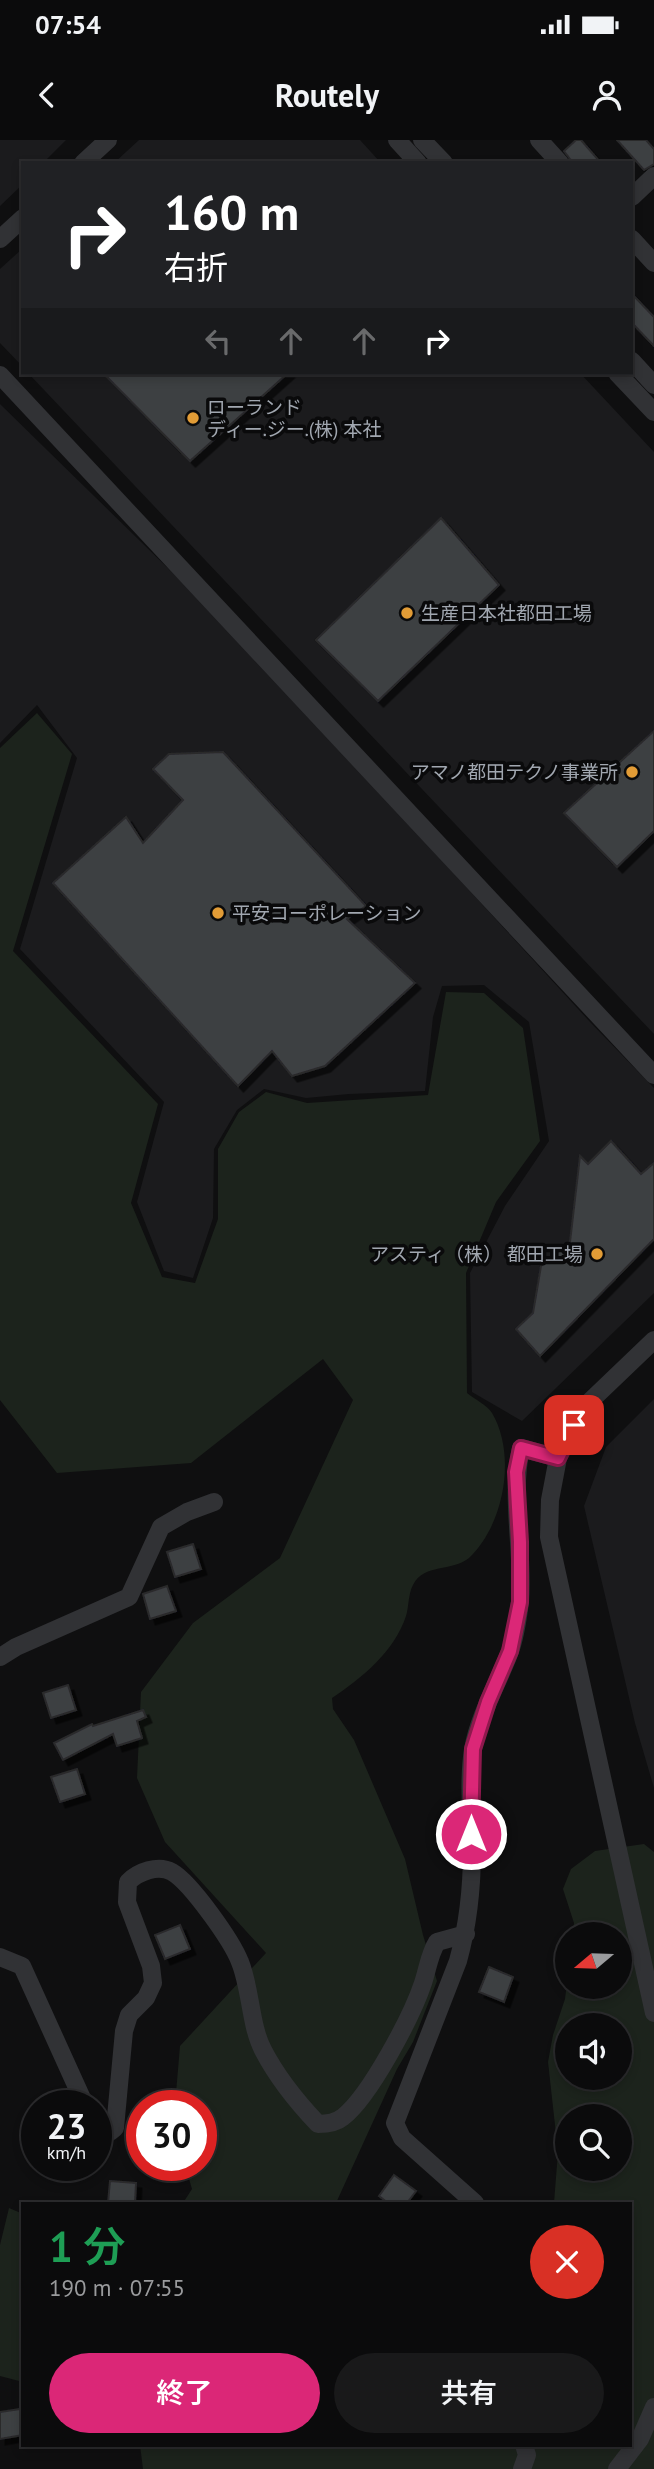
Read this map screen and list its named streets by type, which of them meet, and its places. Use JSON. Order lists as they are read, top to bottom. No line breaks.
{"places":["ローランド ディー.ジー.(株) 本社","生産日本社都田工場","アマノ都田テクノ事業所","平安コーポレーション","アスティ（株） 都田工場"],"north":"left","page":{"status":"07:54","header":"Routely","turn":["160 m","右折"],"speed":"23 km/h","limit":"30","heading":["1 分","190 m · 07:55"],"buttons":["終了","共有"]}}
